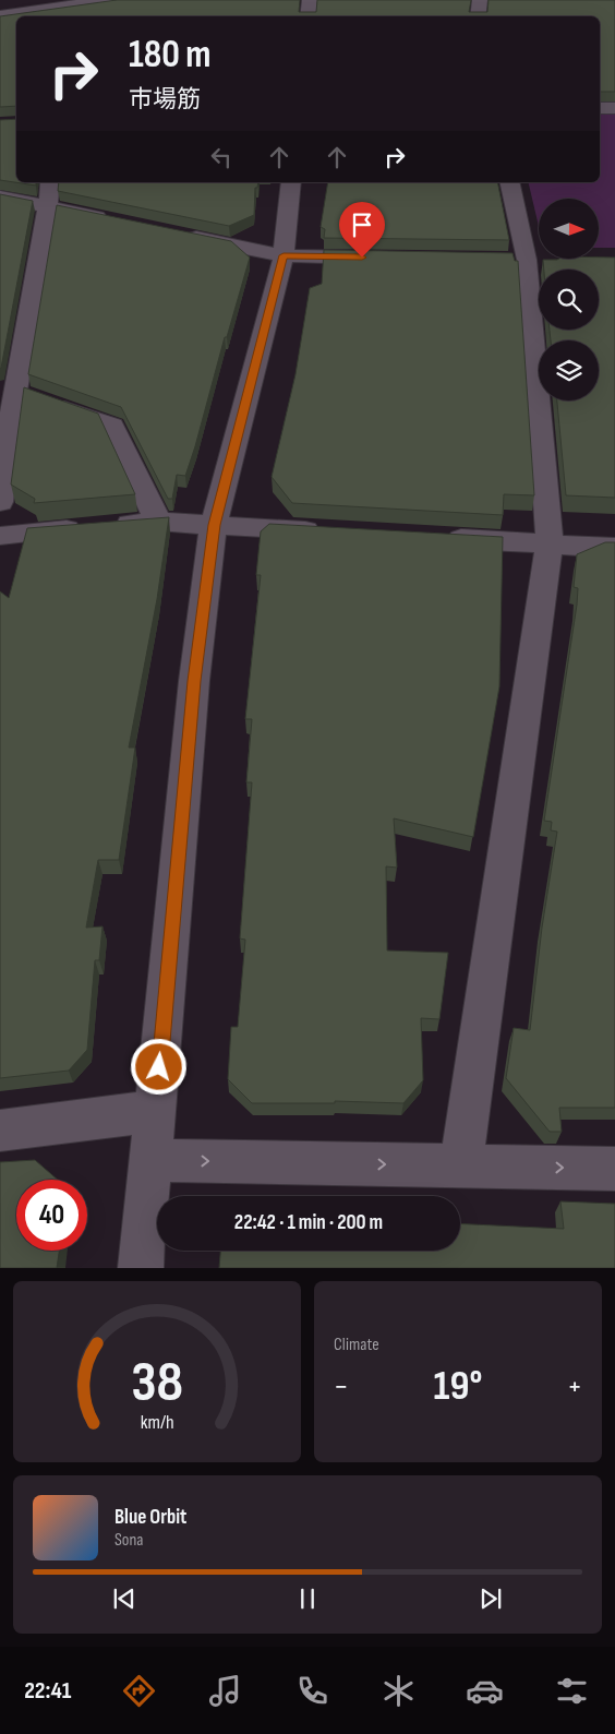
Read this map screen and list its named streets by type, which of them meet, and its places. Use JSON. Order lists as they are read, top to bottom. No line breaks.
{"north":"right","page":{"turn":["180 m","市場筋"],"limit":"40","trip":"22:42 · 1 min · 200 m","tile":"Climate","heat":["−","19°","+"],"song":["Blue Orbit","Sona"],"tabs":"22:41","gauge":["38","km/h"]}}
